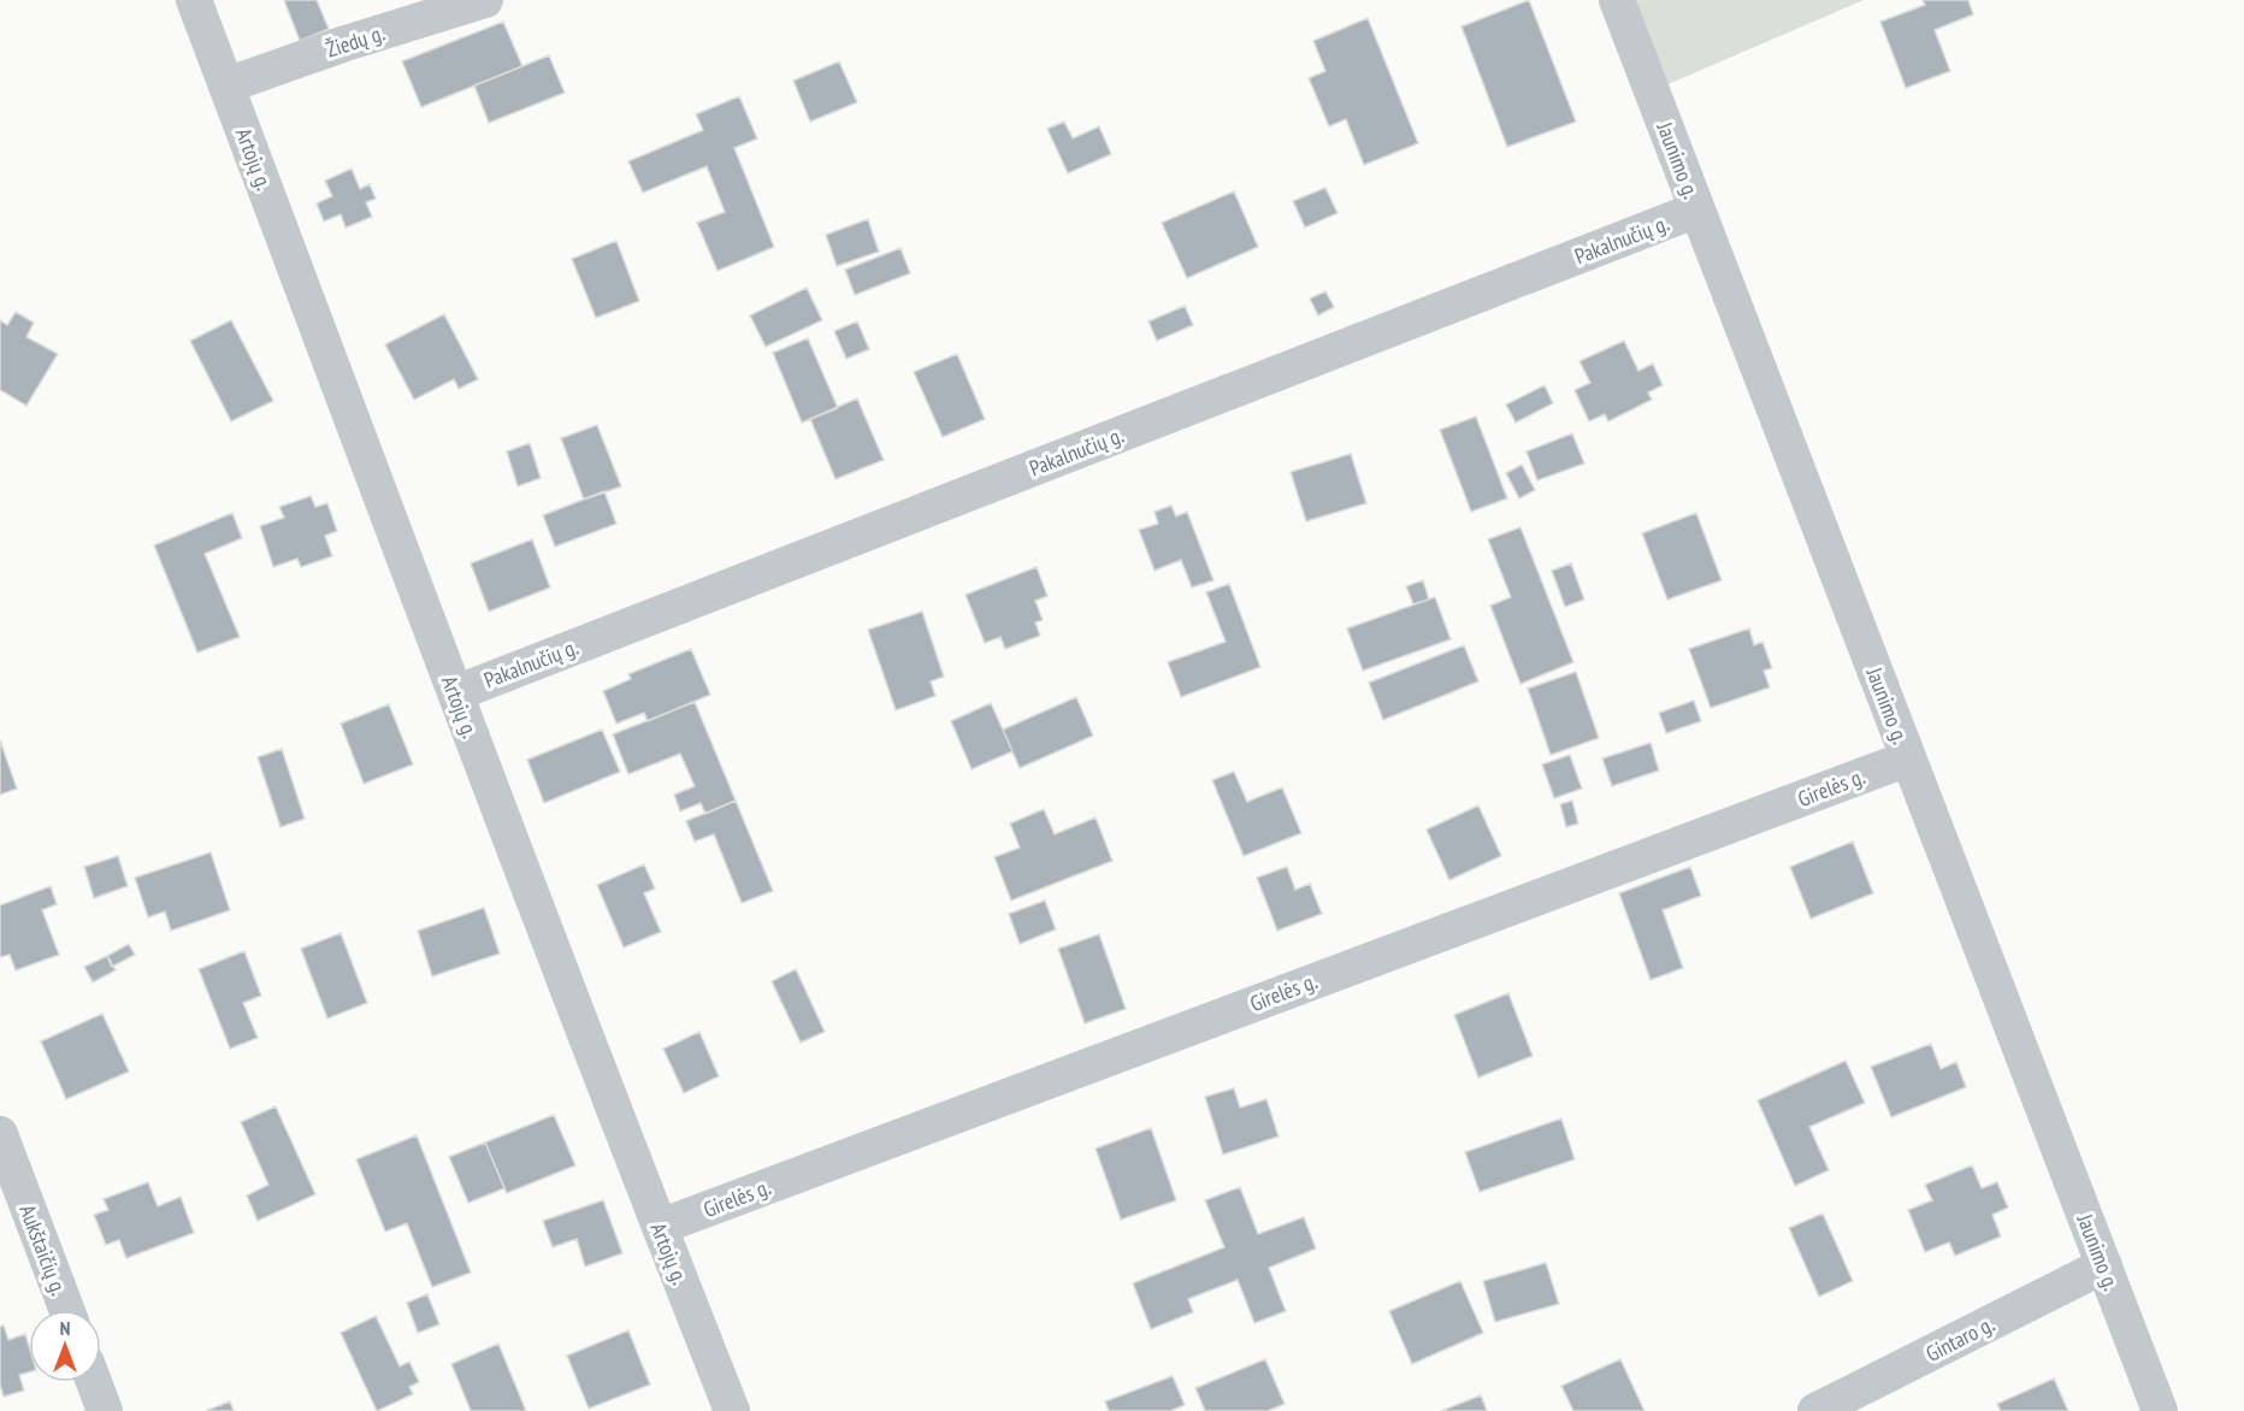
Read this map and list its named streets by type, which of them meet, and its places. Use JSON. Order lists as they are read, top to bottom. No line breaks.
{"streets":{"street":["Žiedų g.","Artojų g.","Jaunimo g.","Pakalnučių g.","Girelės g.","Aukštaičių g.","Gintaro g."]},"crossings":[["Žiedų g.","Artojų g."],["Artojų g.","Pakalnučių g."],["Artojų g.","Girelės g."],["Jaunimo g.","Pakalnučių g."],["Jaunimo g.","Girelės g."],["Jaunimo g.","Gintaro g."]],"north":"top"}
